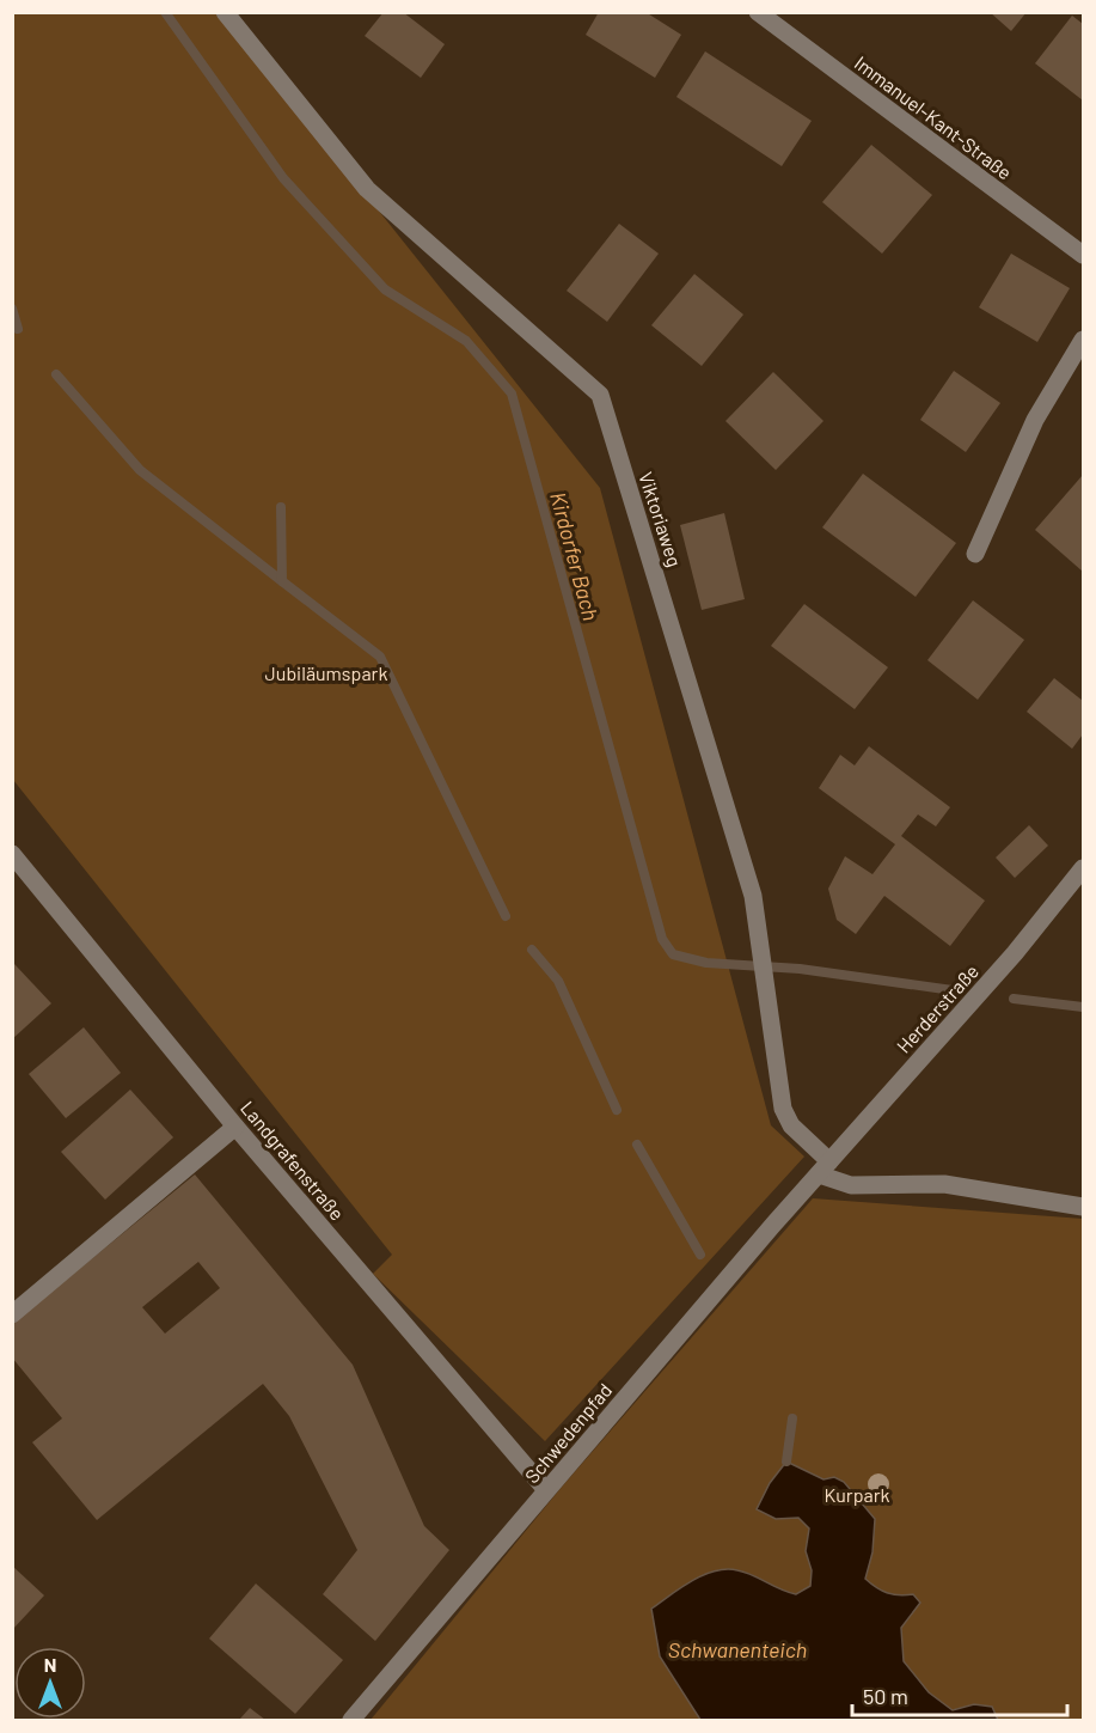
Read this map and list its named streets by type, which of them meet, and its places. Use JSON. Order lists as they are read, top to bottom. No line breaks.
{"streets":{"street":["Immanuel-Kant-Straße","Viktoriaweg","Herderstraße","Landgrafenstraße","Schwedenpfad"]},"crossings":[["Viktoriaweg","Herderstraße"],["Viktoriaweg","Schwedenpfad"],["Herderstraße","Schwedenpfad"],["Landgrafenstraße","Schwedenpfad"]],"water":["Kirdorfer Bach","Schwanenteich"],"parks":["Jubiläumspark","Kurpark"],"scale_bar":"50 m","north":"top"}
